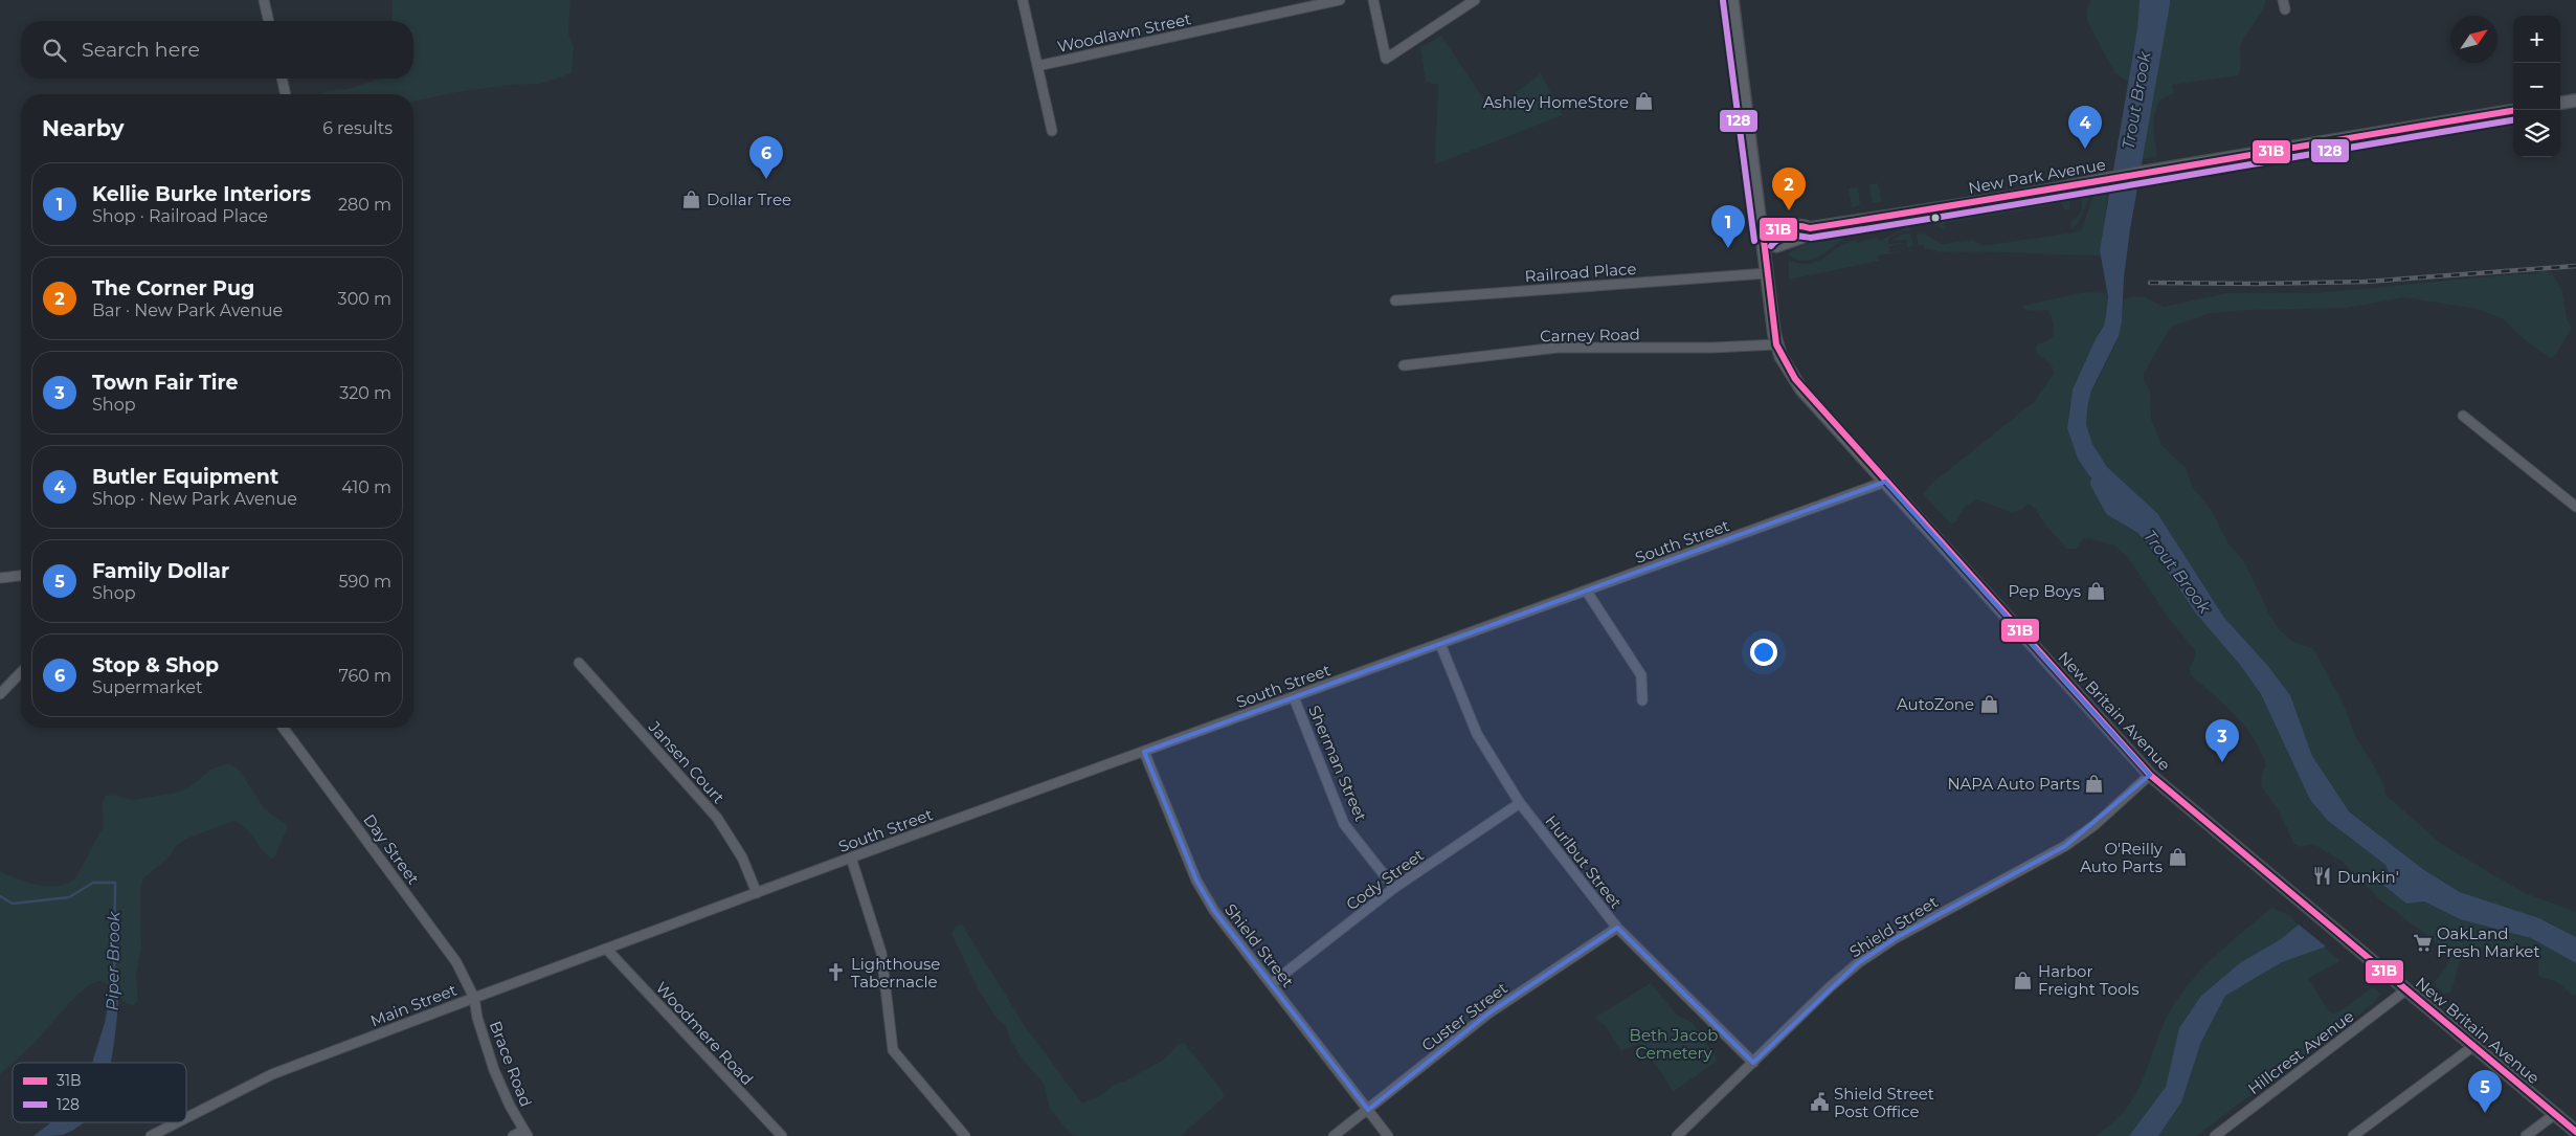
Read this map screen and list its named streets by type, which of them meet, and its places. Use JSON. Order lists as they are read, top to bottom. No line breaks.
{"streets":{"main road":["New Park Avenue","New Britain Avenue"],"street":["Woodlawn Street","Railroad Place","Carney Road","South Street","Jansen Court","Sherman Street","Day Street","Hurlbut Street","Cody Street","Shield Street","Main Street","Custer Street","Woodmere Road","Hillcrest Avenue","Brace Road"]},"crossings":[["New Park Avenue","New Britain Avenue"],["Railroad Place","New Britain Avenue"],["Carney Road","New Britain Avenue"],["South Street","New Britain Avenue"],["South Street","Jansen Court"],["South Street","Sherman Street"],["South Street","Hurlbut Street"],["South Street","Shield Street"],["South Street","Main Street"],["New Britain Avenue","Shield Street"],["New Britain Avenue","Hillcrest Avenue"],["Sherman Street","Cody Street"],["Day Street","Main Street"],["Day Street","Brace Road"],["Hurlbut Street","Cody Street"],["Hurlbut Street","Shield Street"],["Hurlbut Street","Custer Street"],["Cody Street","Shield Street"],["Shield Street","Custer Street"],["Main Street","Woodmere Road"],["Main Street","Brace Road"]],"water":["Trout Brook","Piper Brook"],"parks":["Beth Jacob Cemetery"],"places":{"shop":["Ashley HomeStore","Dollar Tree","Pep Boys","AutoZone","NAPA Auto Parts","O'Reilly Auto Parts","Harbor Freight Tools"],"restaurant":["Dunkin'"],"supermarket":["OakLand Fresh Market"],"church":["Lighthouse Tabernacle"],"public building":["Shield Street Post Office"]},"lines":["transit line 128","transit line 31B"],"legend":["31B","128"],"north":"top right","page":{"map_buttons":["+","−"],"search":"Search here","heading":["Nearby","6 results"],"pins":["4","6","2","1","3","5"],"list":[{"mark":"1","name":"Kellie Burke Interiors","note":"Shop · Railroad Place","value":"280 m"},{"mark":"2","name":"The Corner Pug","note":"Bar · New Park Avenue","value":"300 m"},{"mark":"3","name":"Town Fair Tire","note":"Shop","value":"320 m"},{"mark":"4","name":"Butler Equipment","note":"Shop · New Park Avenue","value":"410 m"},{"mark":"5","name":"Family Dollar","note":"Shop","value":"590 m"},{"mark":"6","name":"Stop & Shop","note":"Supermarket","value":"760 m"}]}}
